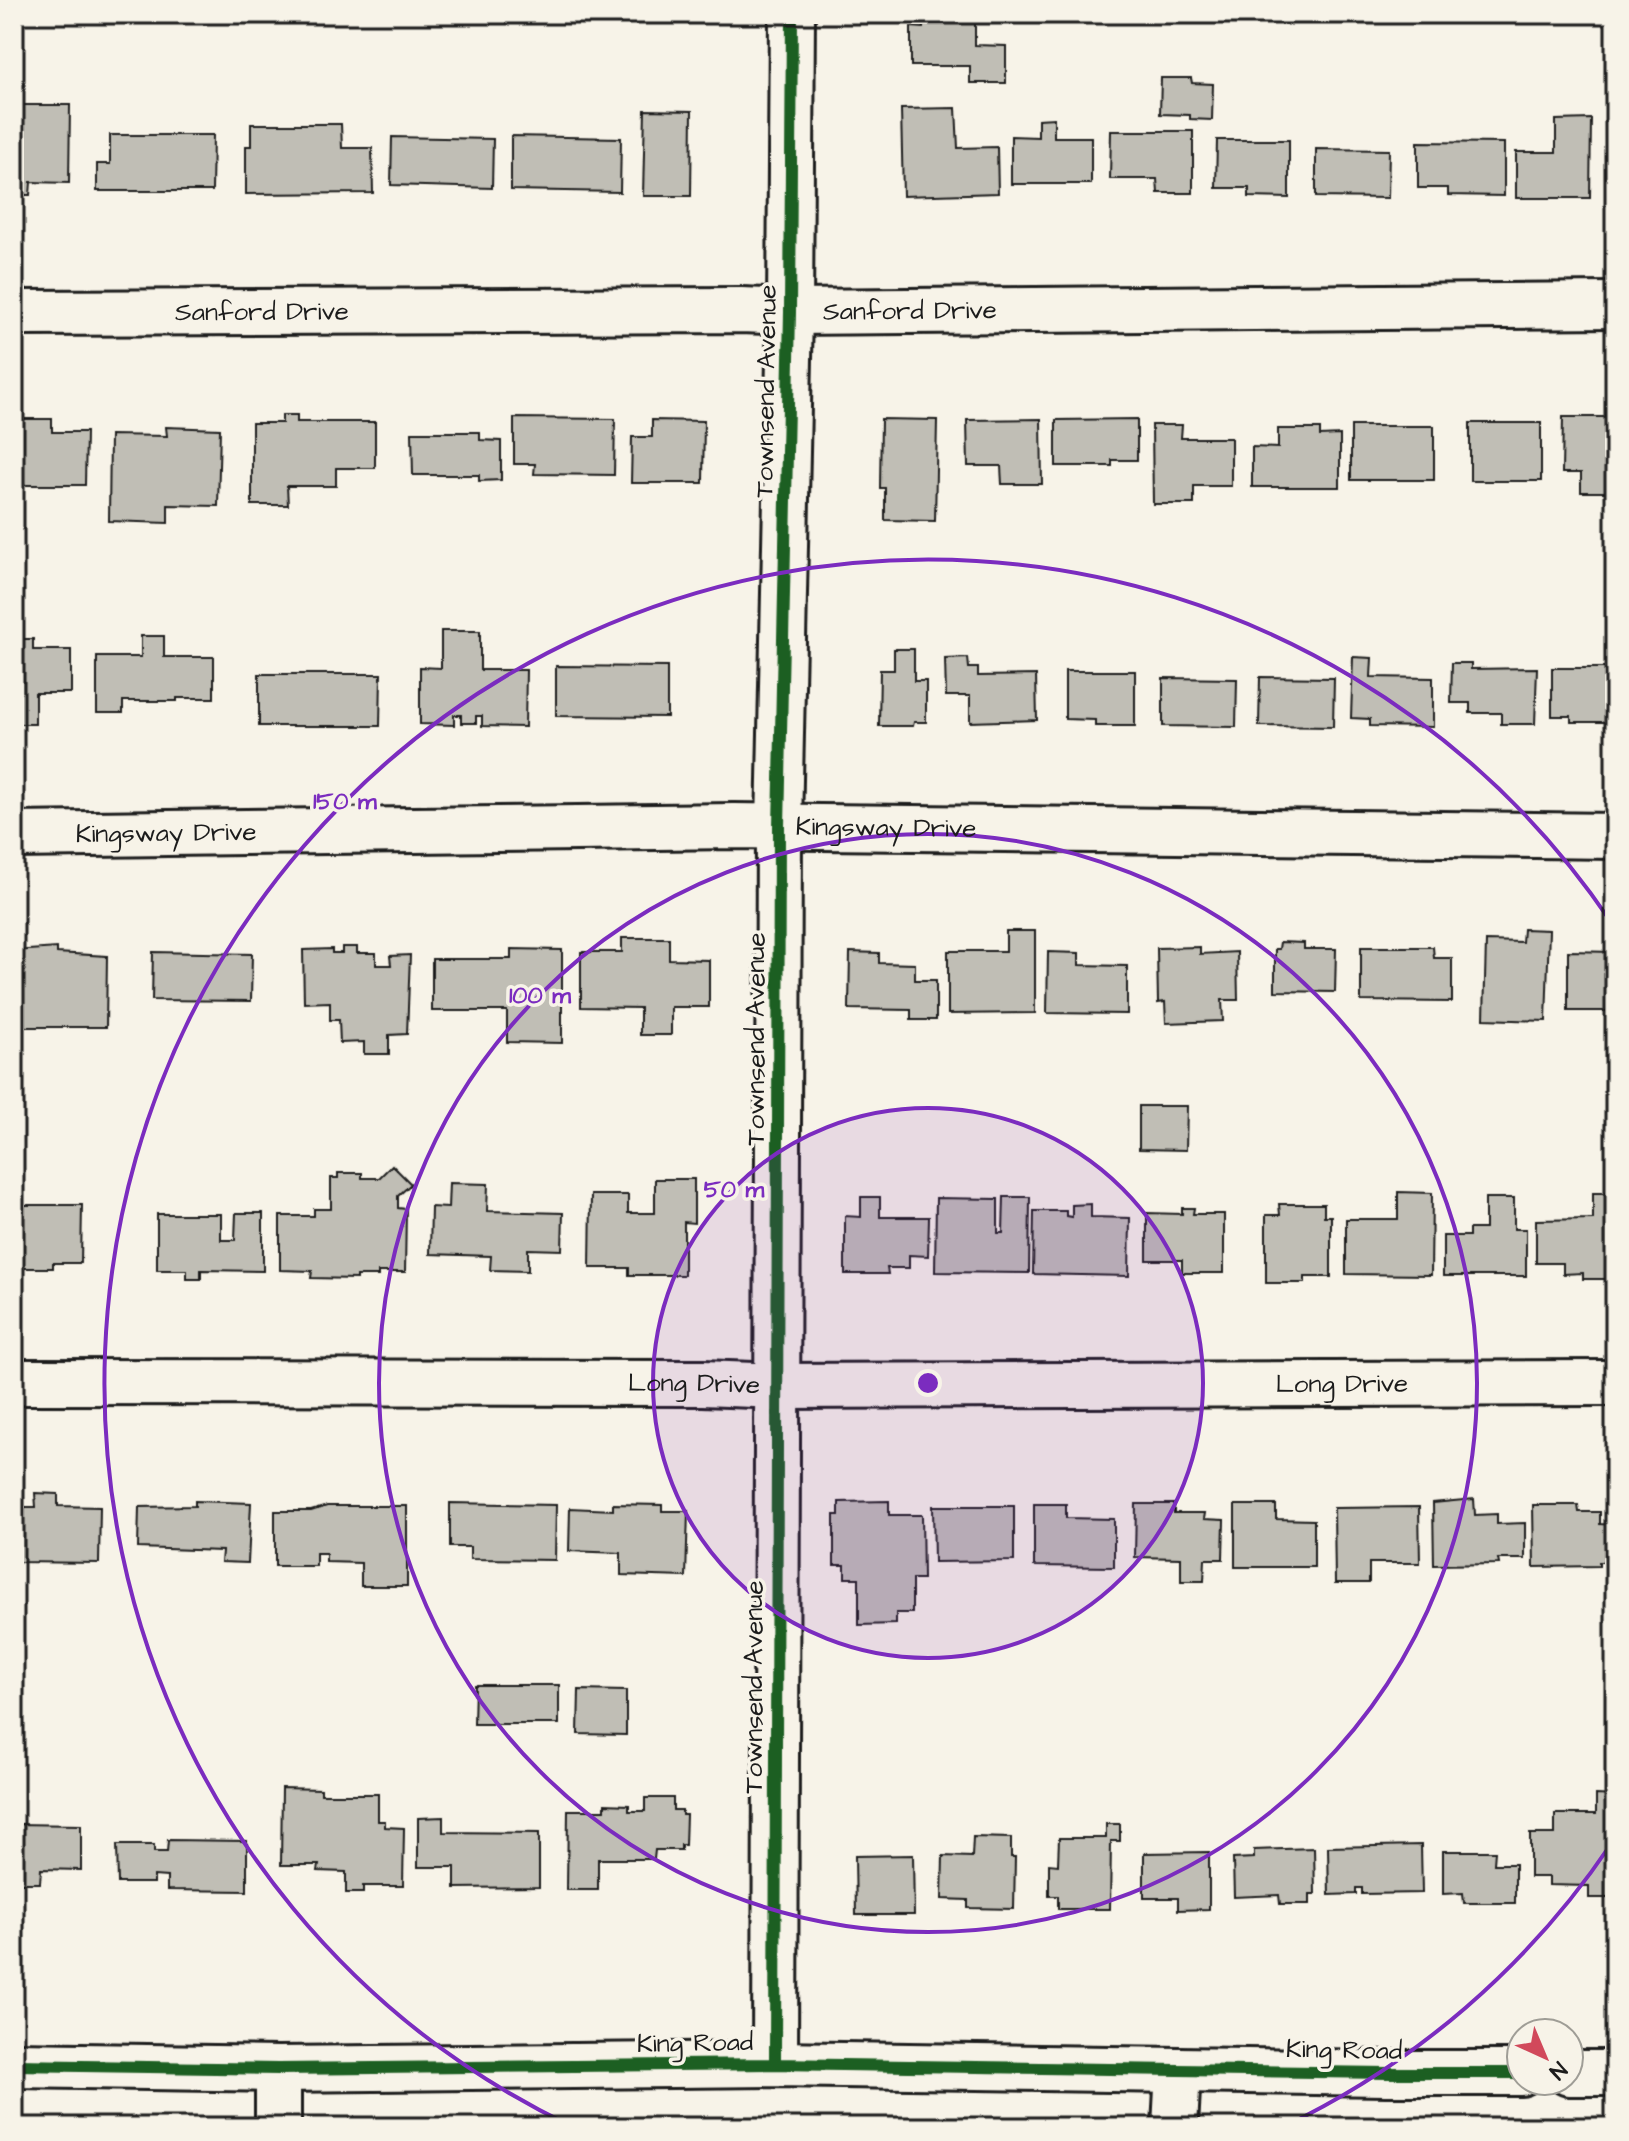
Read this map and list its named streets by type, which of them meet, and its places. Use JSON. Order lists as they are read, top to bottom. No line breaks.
{"streets":{"street":["Sanford Drive","Townsend Avenue","Kingsway Drive","Long Drive","King Road"]},"crossings":[["Sanford Drive","Townsend Avenue"],["Townsend Avenue","Kingsway Drive"],["Townsend Avenue","Long Drive"],["Townsend Avenue","King Road"]],"north":"bottom right","rings":["150 m","100 m","50 m"]}
